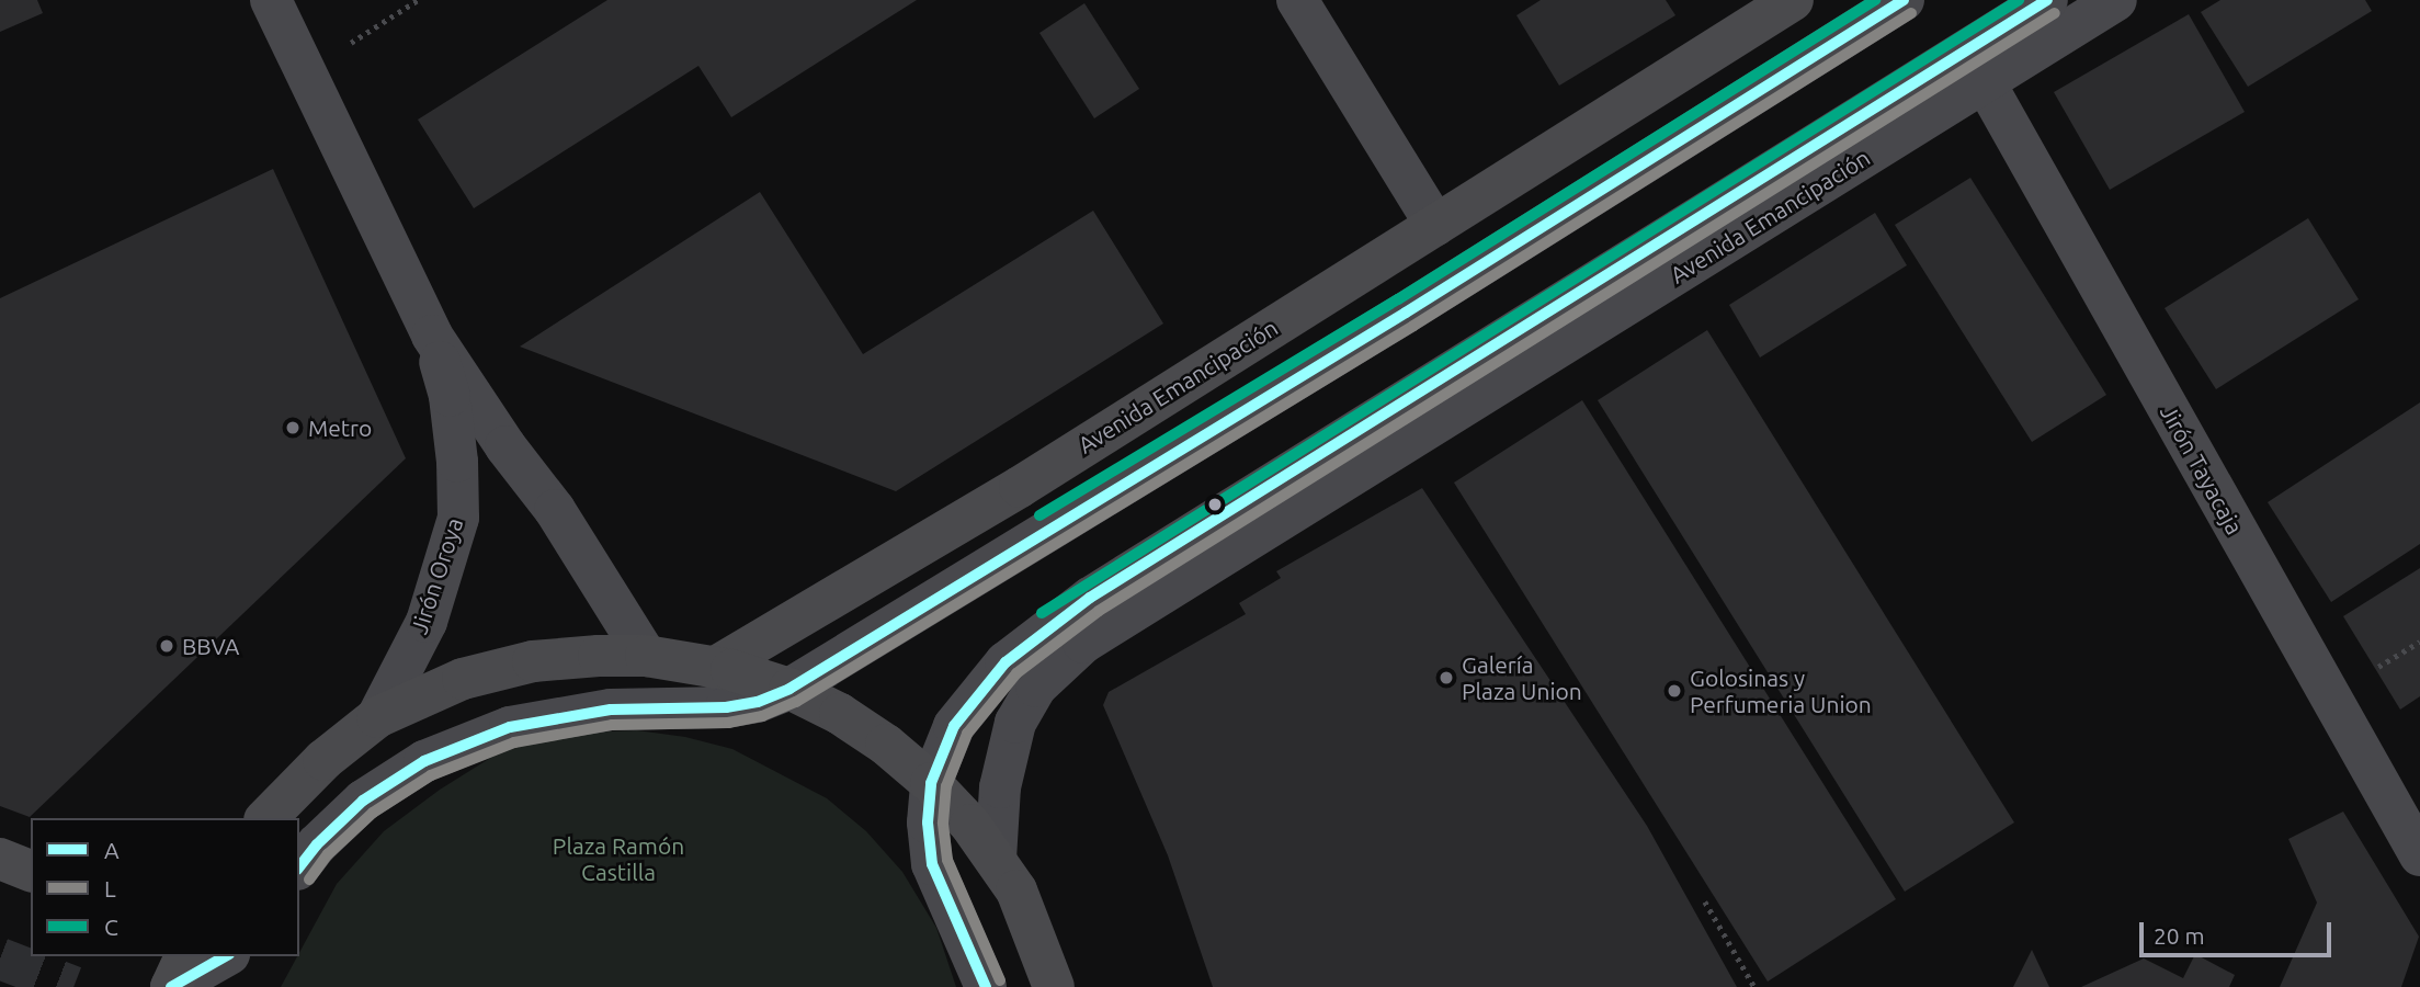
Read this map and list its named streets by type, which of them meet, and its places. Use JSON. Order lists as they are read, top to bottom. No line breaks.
{"streets":{"main road":["Avenida Emancipación"],"street":["Jirón Tayacaja","Jirón Oroya"]},"crossings":[["Avenida Emancipación","Jirón Tayacaja"]],"parks":["Plaza Ramón Castilla"],"places":["Metro","BBVA","Galería Plaza Union","Golosinas y Perfumeria Union"],"lines":["transit line A","transit line C","transit line L"],"legend":["A","L","C"],"scale_bar":"20 m"}
